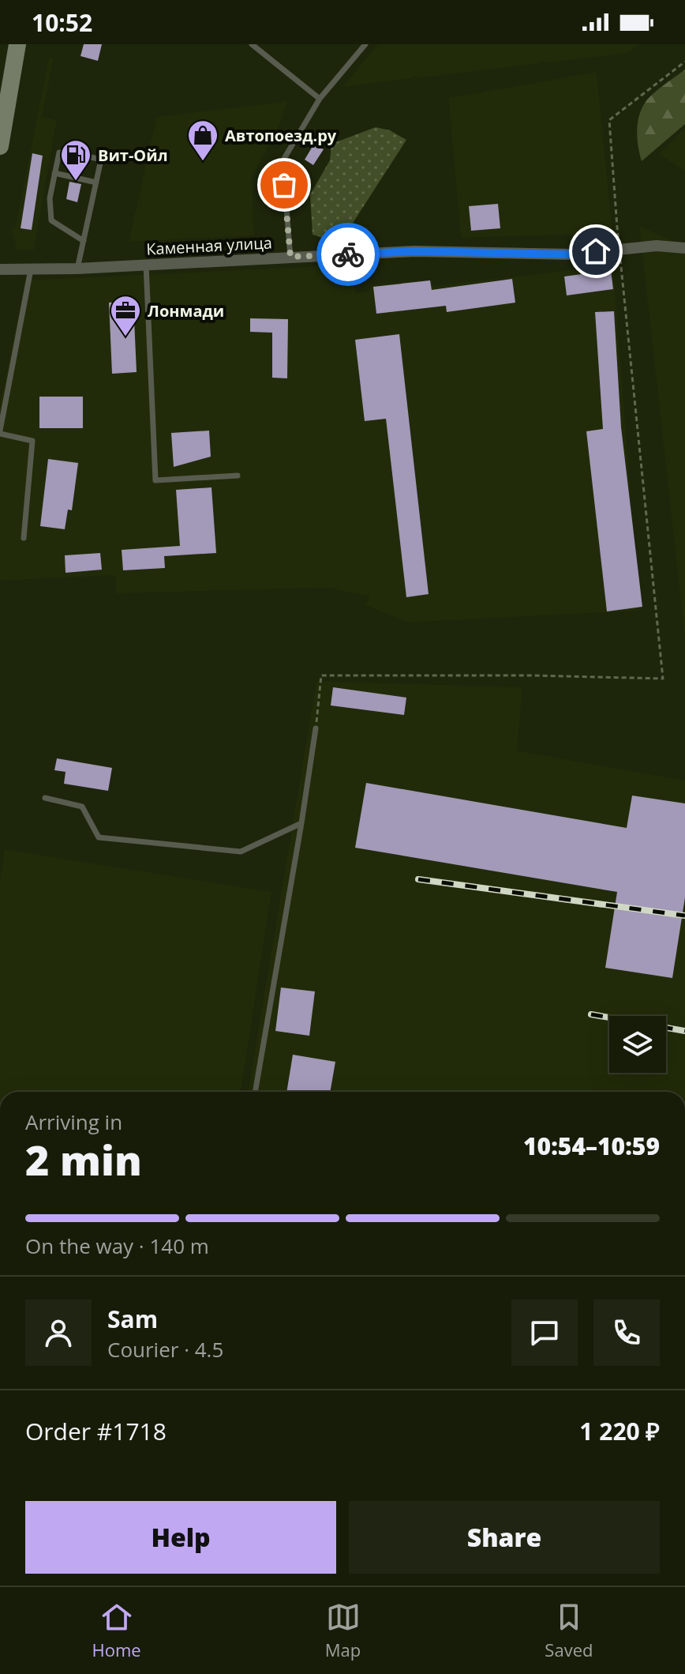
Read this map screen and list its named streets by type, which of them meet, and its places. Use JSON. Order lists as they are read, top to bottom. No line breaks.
{"streets":{"street":["Каменная улица"]},"places":{"shop":["Автопоезд.ру"],"fuel station":["Вит-Ойл"],"office":["Лонмади"]},"page":{"status":"10:52","heading":["2 min","Arriving in","10:54–10:59"],"panel":["Sam","Courier · 4.5","Order #1718","1 220 ₽"],"bar":"On the way · 140 m","buttons":["Help","Share"],"tabs":["Home","Map","Saved"]}}
